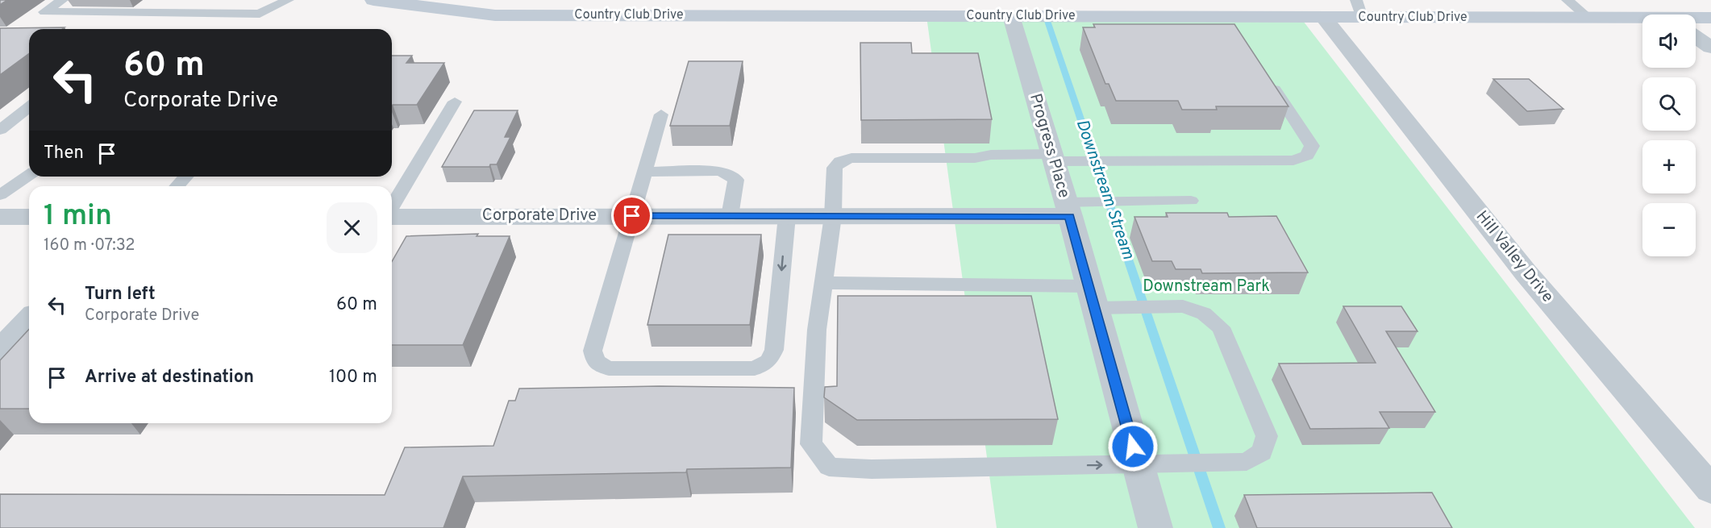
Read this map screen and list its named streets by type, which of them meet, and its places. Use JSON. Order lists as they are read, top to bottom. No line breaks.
{"streets":{"street":["Country Club Drive","Progress Place","Corporate Drive","Hill Valley Drive"]},"crossings":[["Country Club Drive","Progress Place"],["Country Club Drive","Hill Valley Drive"],["Progress Place","Corporate Drive"]],"water":["Downstream Stream"],"parks":["Downstream Park"],"page":{"map_buttons":["+","−"],"turn":["60 m","Corporate Drive"],"then":"Then","heading":["1 min","160 m · 07:32"],"list":[{"name":"Turn left","note":"Corporate Drive","value":"60 m"},{"name":"Arrive at destination","value":"100 m"}]}}
